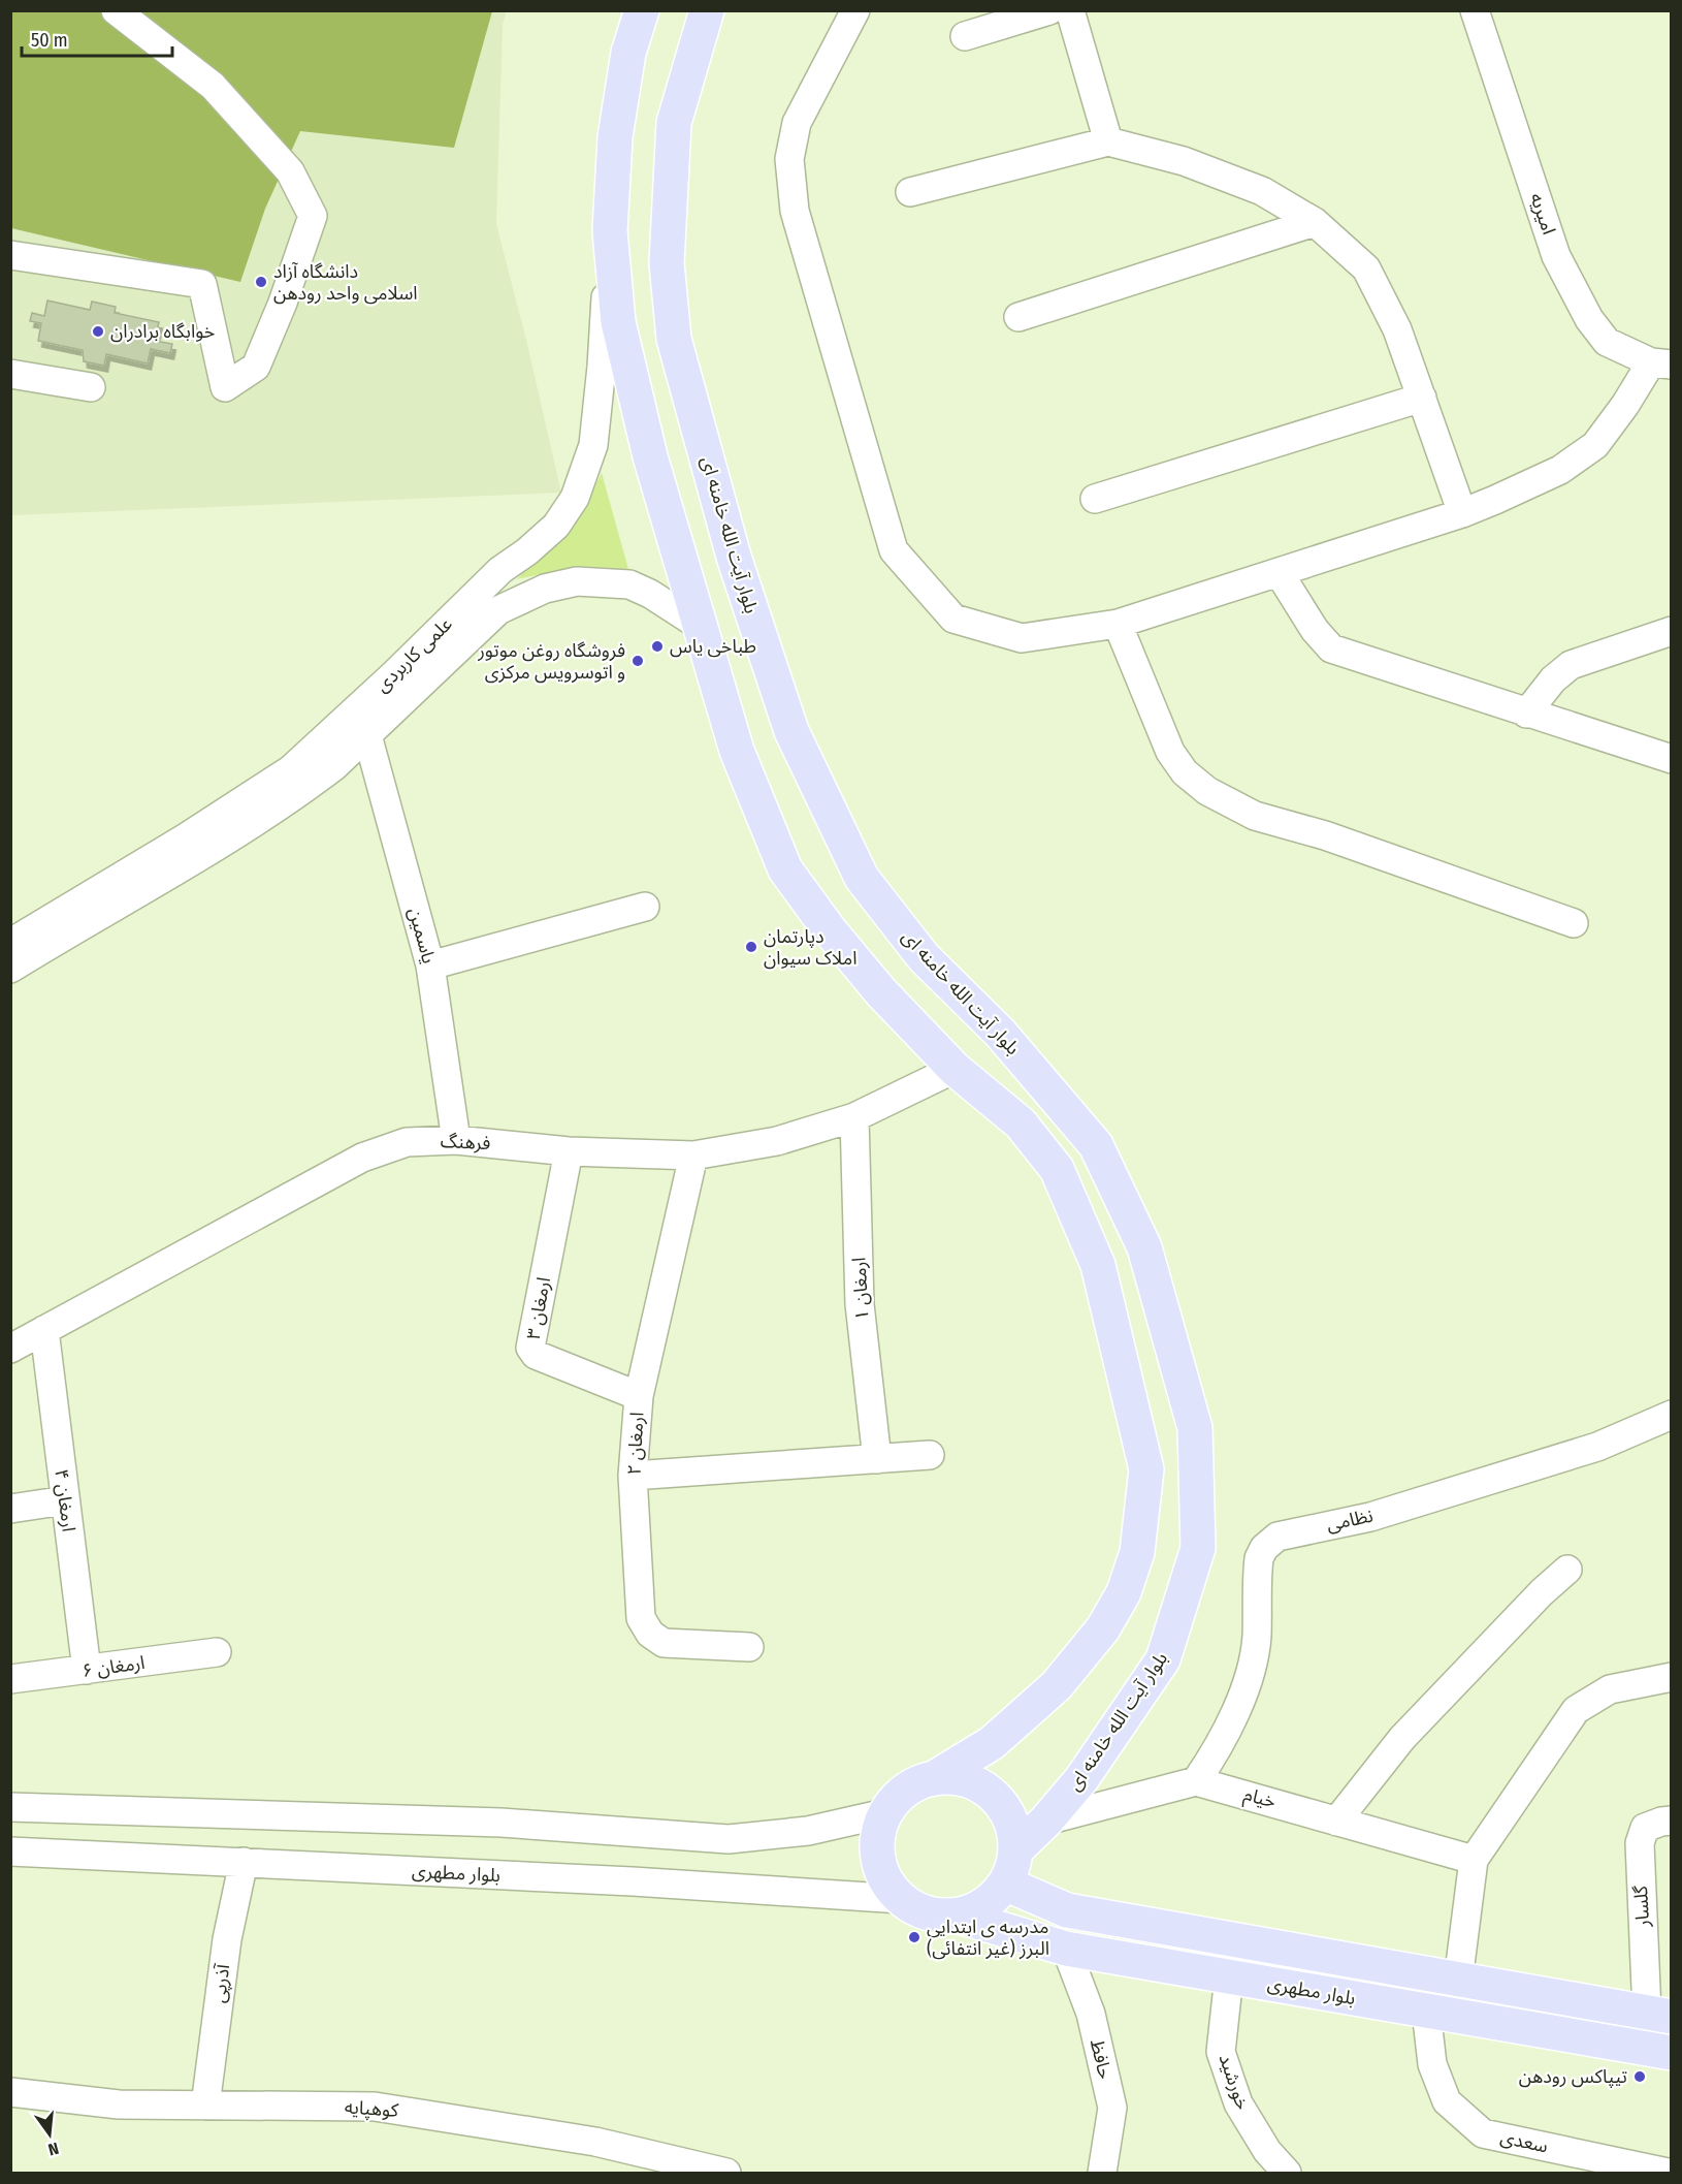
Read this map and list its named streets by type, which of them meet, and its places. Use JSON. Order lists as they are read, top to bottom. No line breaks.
{"streets":{"main road":["بلوار آیت الله خامنه ای","بلوار مطهری"],"street":["امیریه","علمی کاربردی","یاسمین","فرهنگ","ارمغان ۱","ارمغان ۳","ارمغان ۲","ارمغان ۴","نظامی","ارمغان ۶","خیام","گلسار","آذرپی","حافظ","خورشید","کوهپایه","سعدی"]},"crossings":[["بلوار آیت الله خامنه ای","خیام"],["بلوار آیت الله خامنه ای","بلوار مطهری"],["علمی کاربردی","یاسمین"],["یاسمین","فرهنگ"],["فرهنگ","ارمغان ۱"],["فرهنگ","ارمغان ۳"],["فرهنگ","ارمغان ۲"],["فرهنگ","ارمغان ۴"],["ارمغان ۳","ارمغان ۲"],["ارمغان ۴","ارمغان ۶"],["نظامی","خیام"],["بلوار مطهری","گلسار"],["بلوار مطهری","آذرپی"],["بلوار مطهری","حافظ"],["بلوار مطهری","خورشید"],["بلوار مطهری","سعدی"],["آذرپی","کوهپایه"]],"places":["دانشگاه آزاد اسلامی واحد رودهن","خوابگاه برادران","طباخی یاس","فروشگاه روغن موتور و اتوسرویس مرکزی","دپارتمان املاک سیوان","مدرسه ی ابتدایی (غیر انتفائی) البرز","تیپاکس رودهن"],"scale_bar":"50 m","north":"bottom"}
